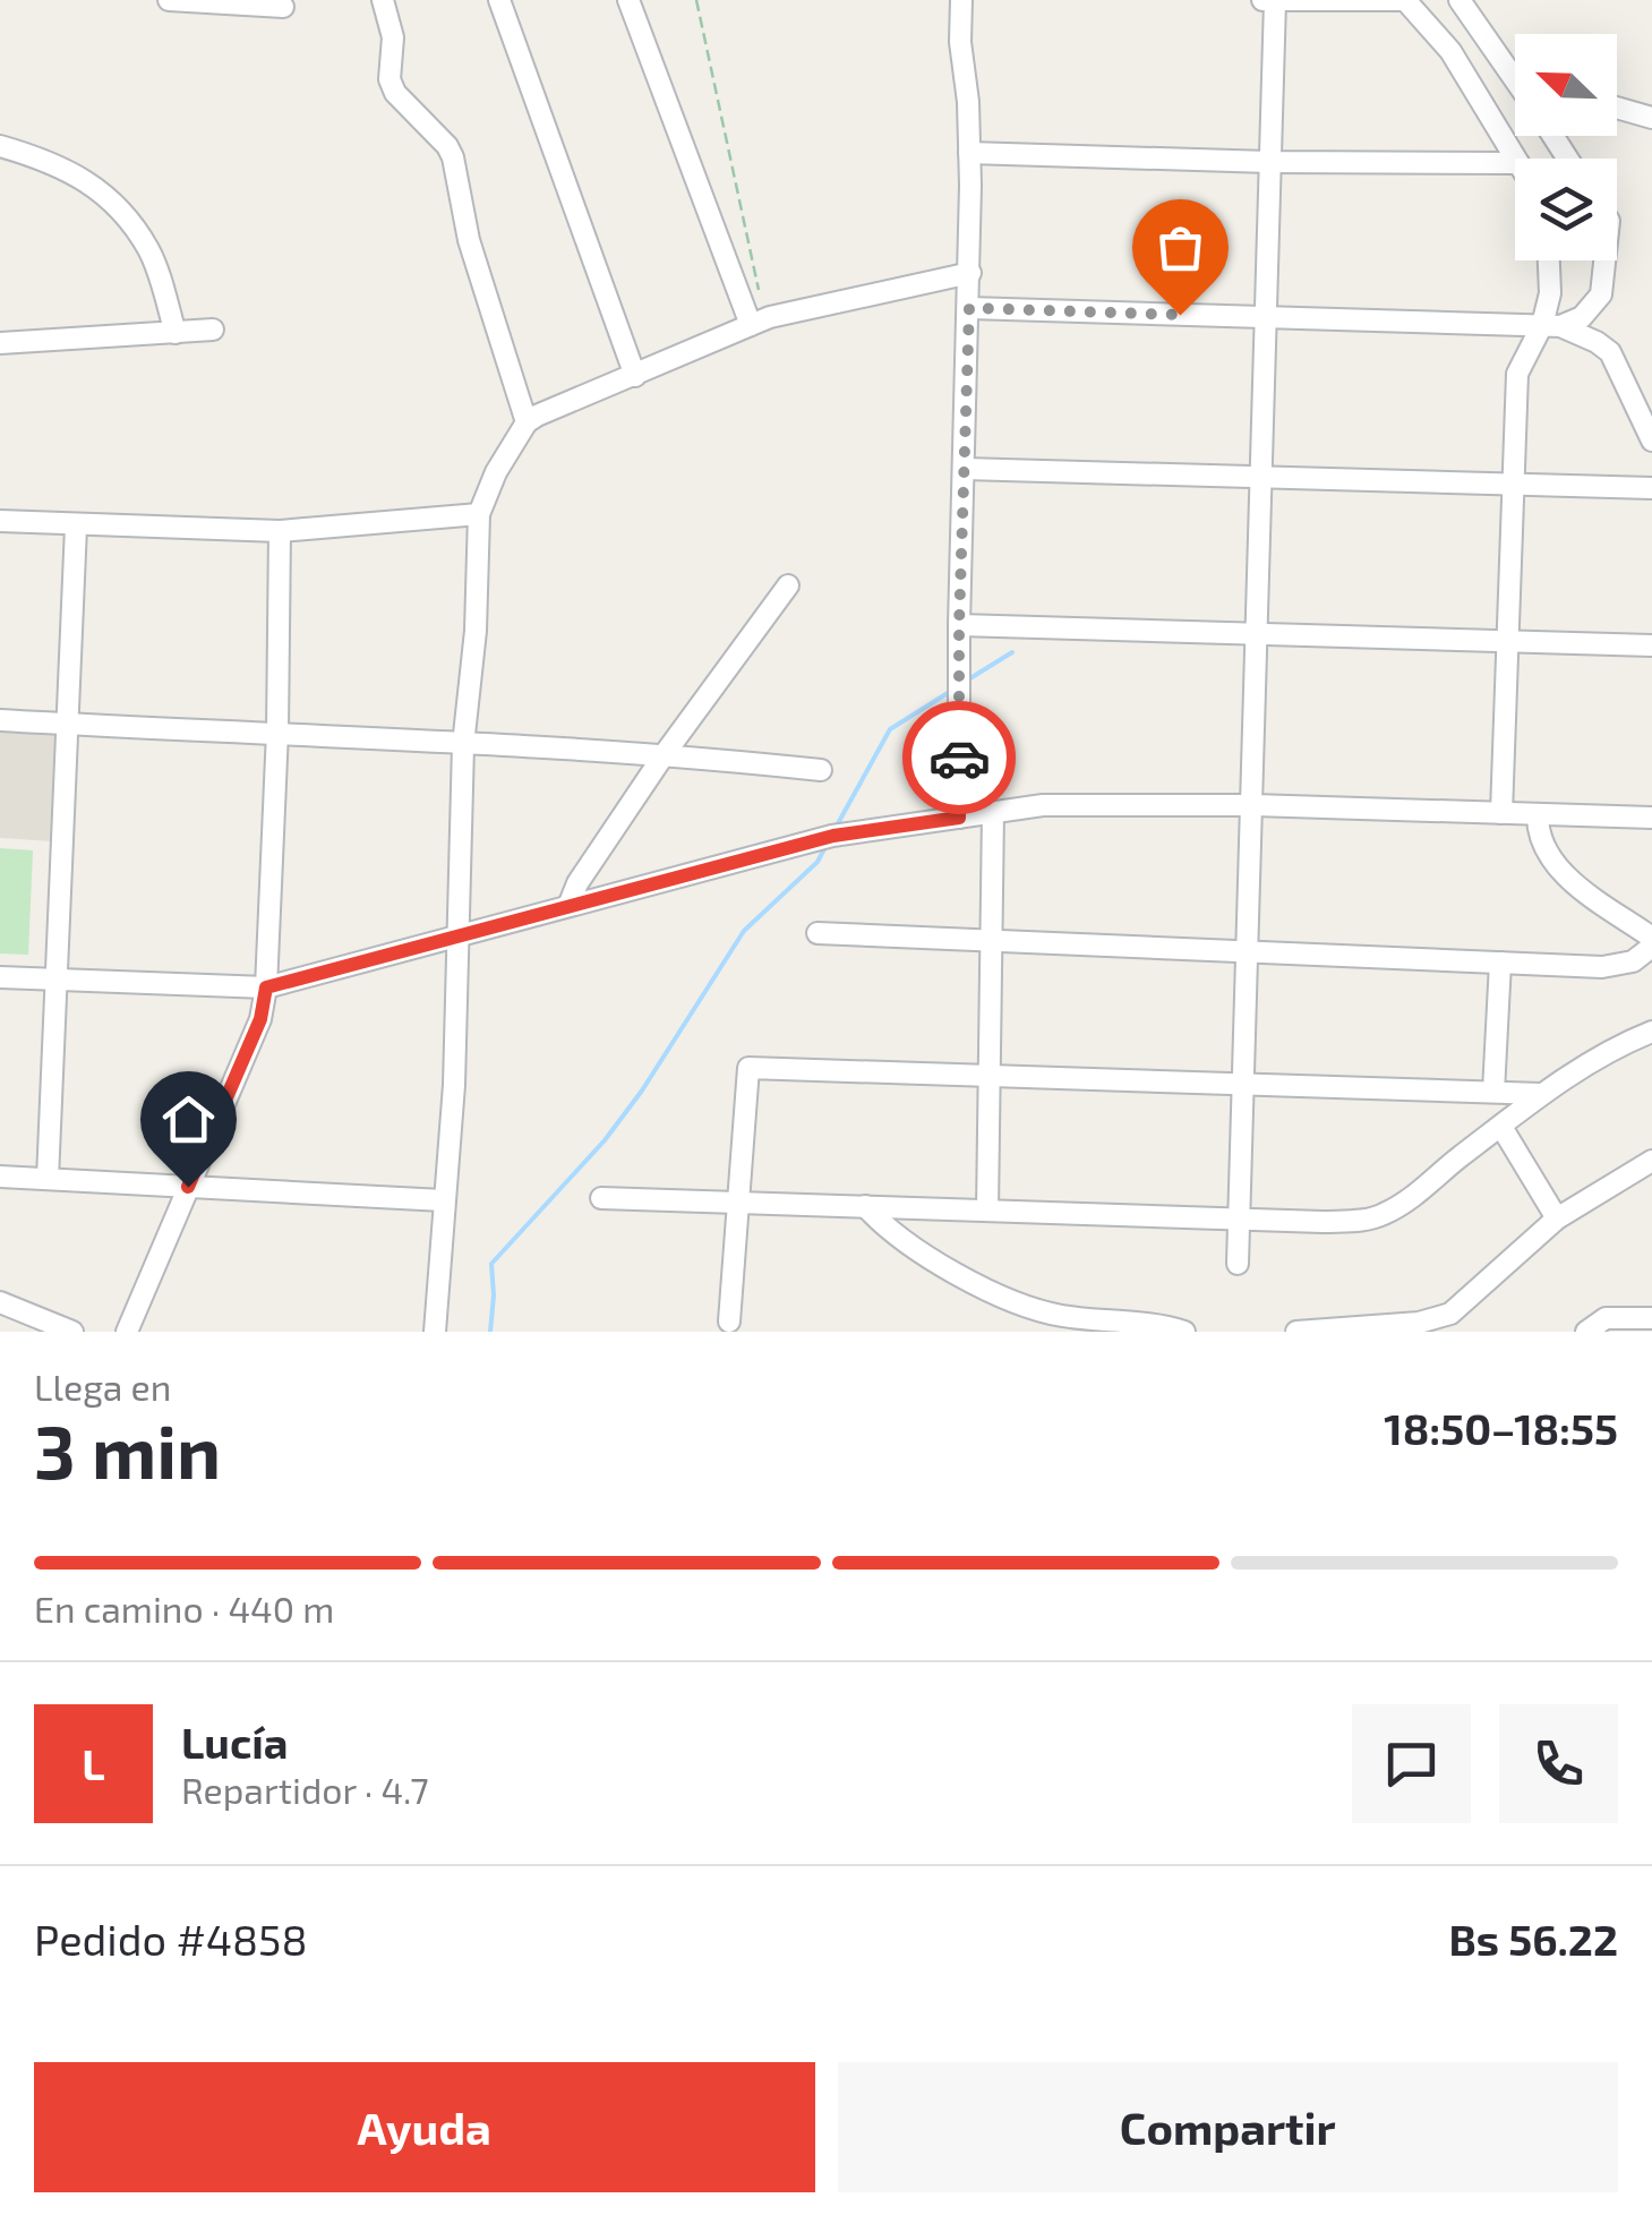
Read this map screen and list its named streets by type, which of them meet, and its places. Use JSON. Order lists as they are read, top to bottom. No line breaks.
{"north":"top left","page":{"heading":["3 min","Llega en","18:50–18:55"],"panel":["Lucía","Repartidor · 4.7","Pedido #4858","Bs 56.22"],"bar":"En camino · 440 m","round":"L","buttons":["Ayuda","Compartir"]}}
